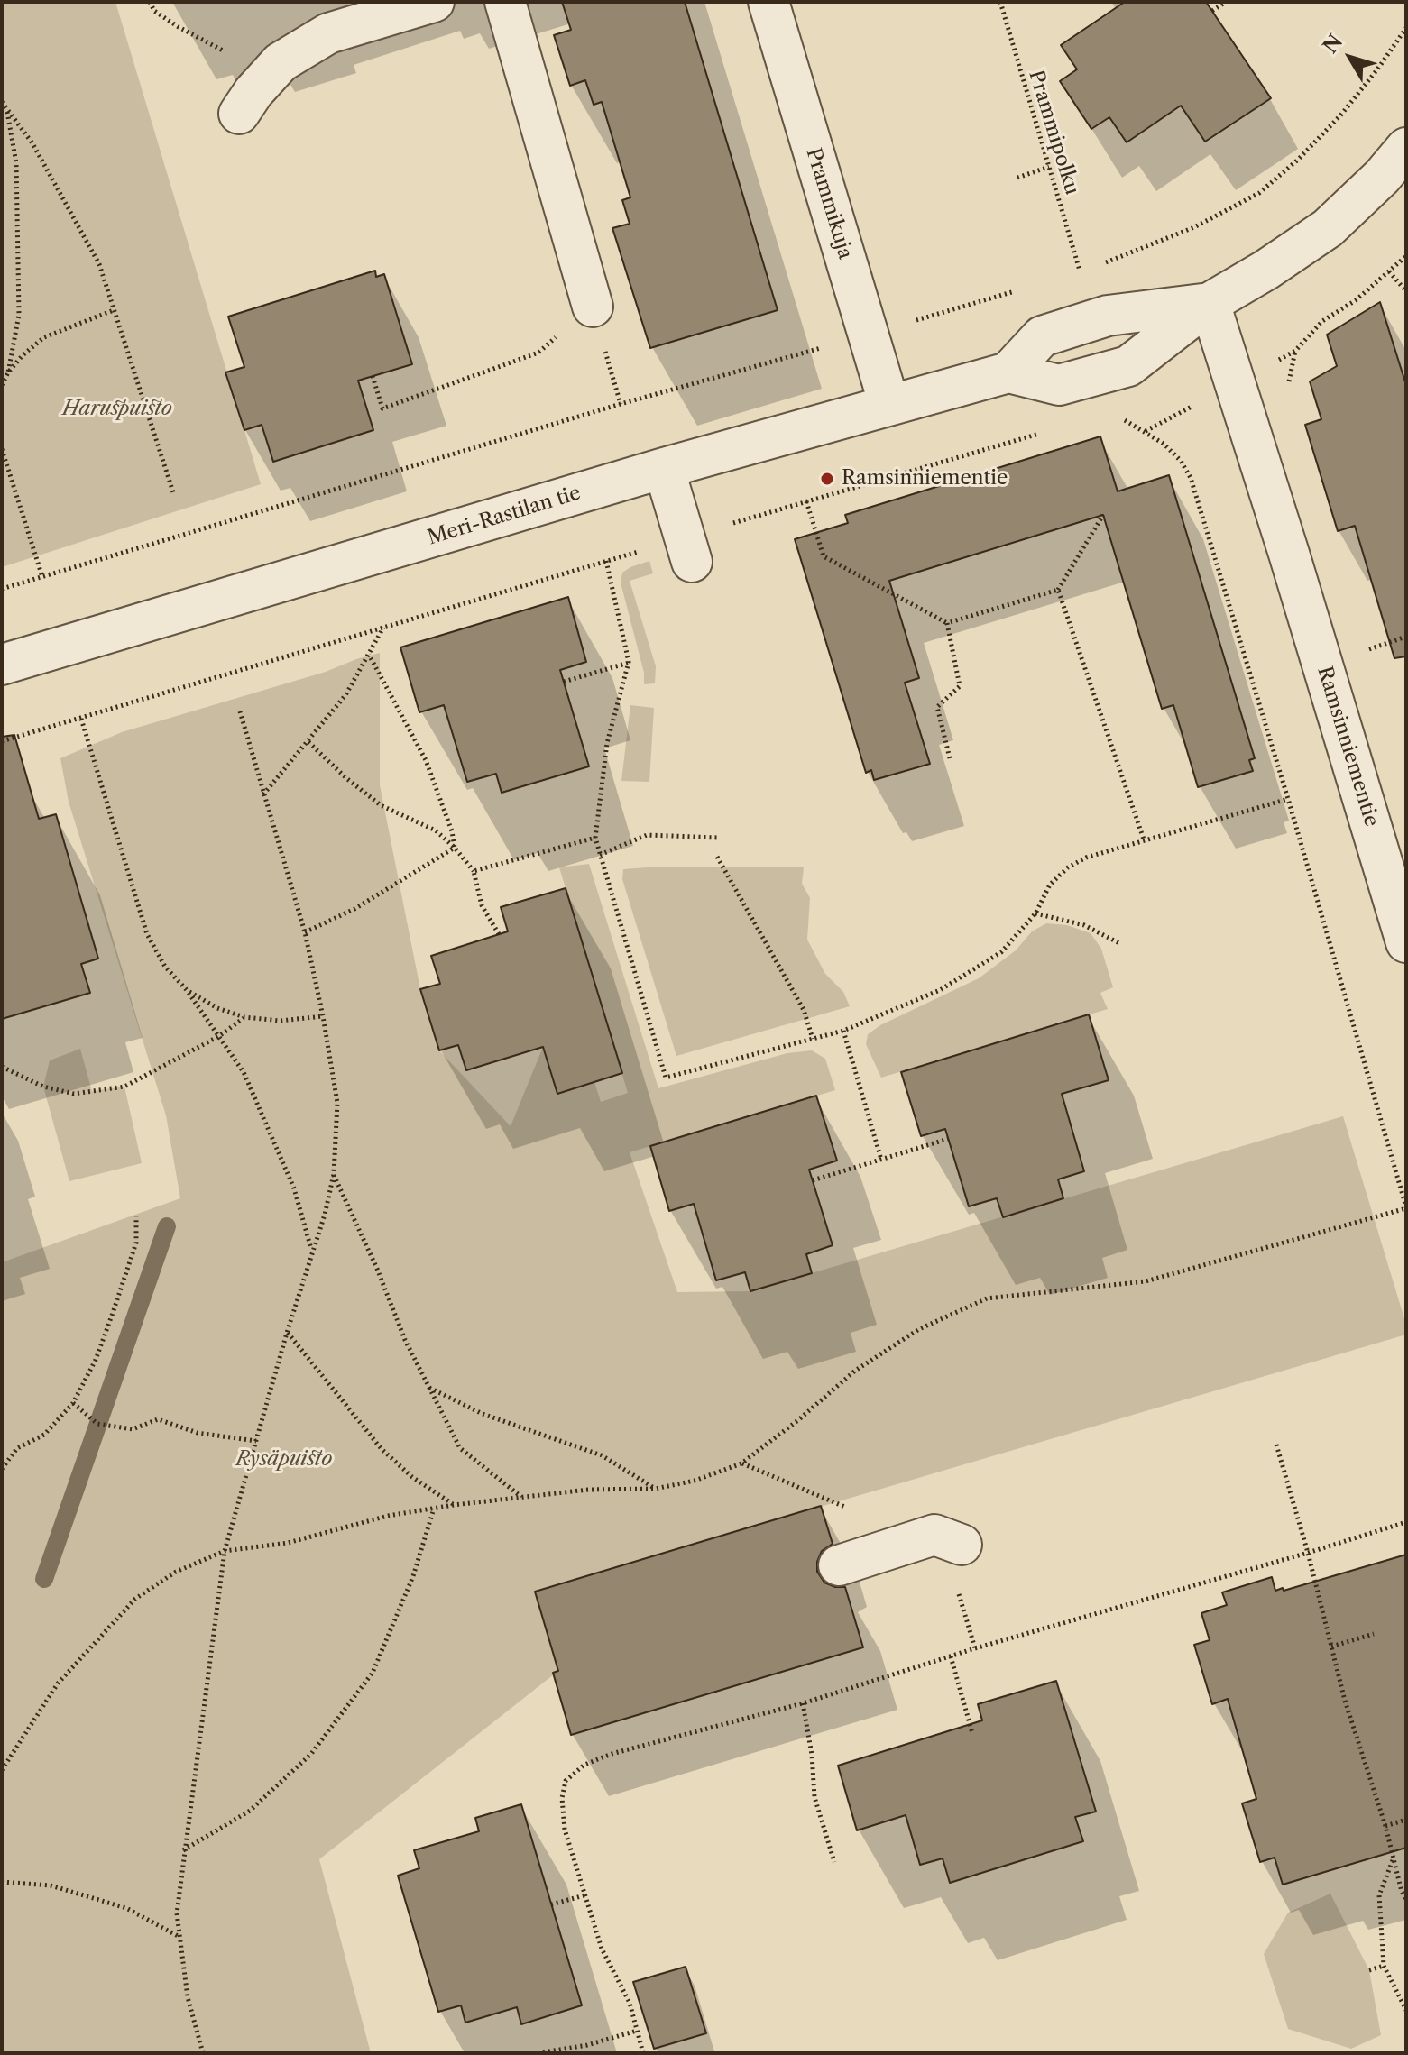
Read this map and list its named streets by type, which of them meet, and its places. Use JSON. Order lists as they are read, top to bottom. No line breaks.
{"streets":{"street":["Prammikuja","Meri-Rastilan tie","Ramsinniementie"],"path":["Prammipolku"]},"crossings":[["Prammikuja","Meri-Rastilan tie"],["Meri-Rastilan tie","Ramsinniementie"]],"parks":["Haruspuisto","Rysäpuisto"],"places":["Ramsinniementie"],"north":"top left"}
